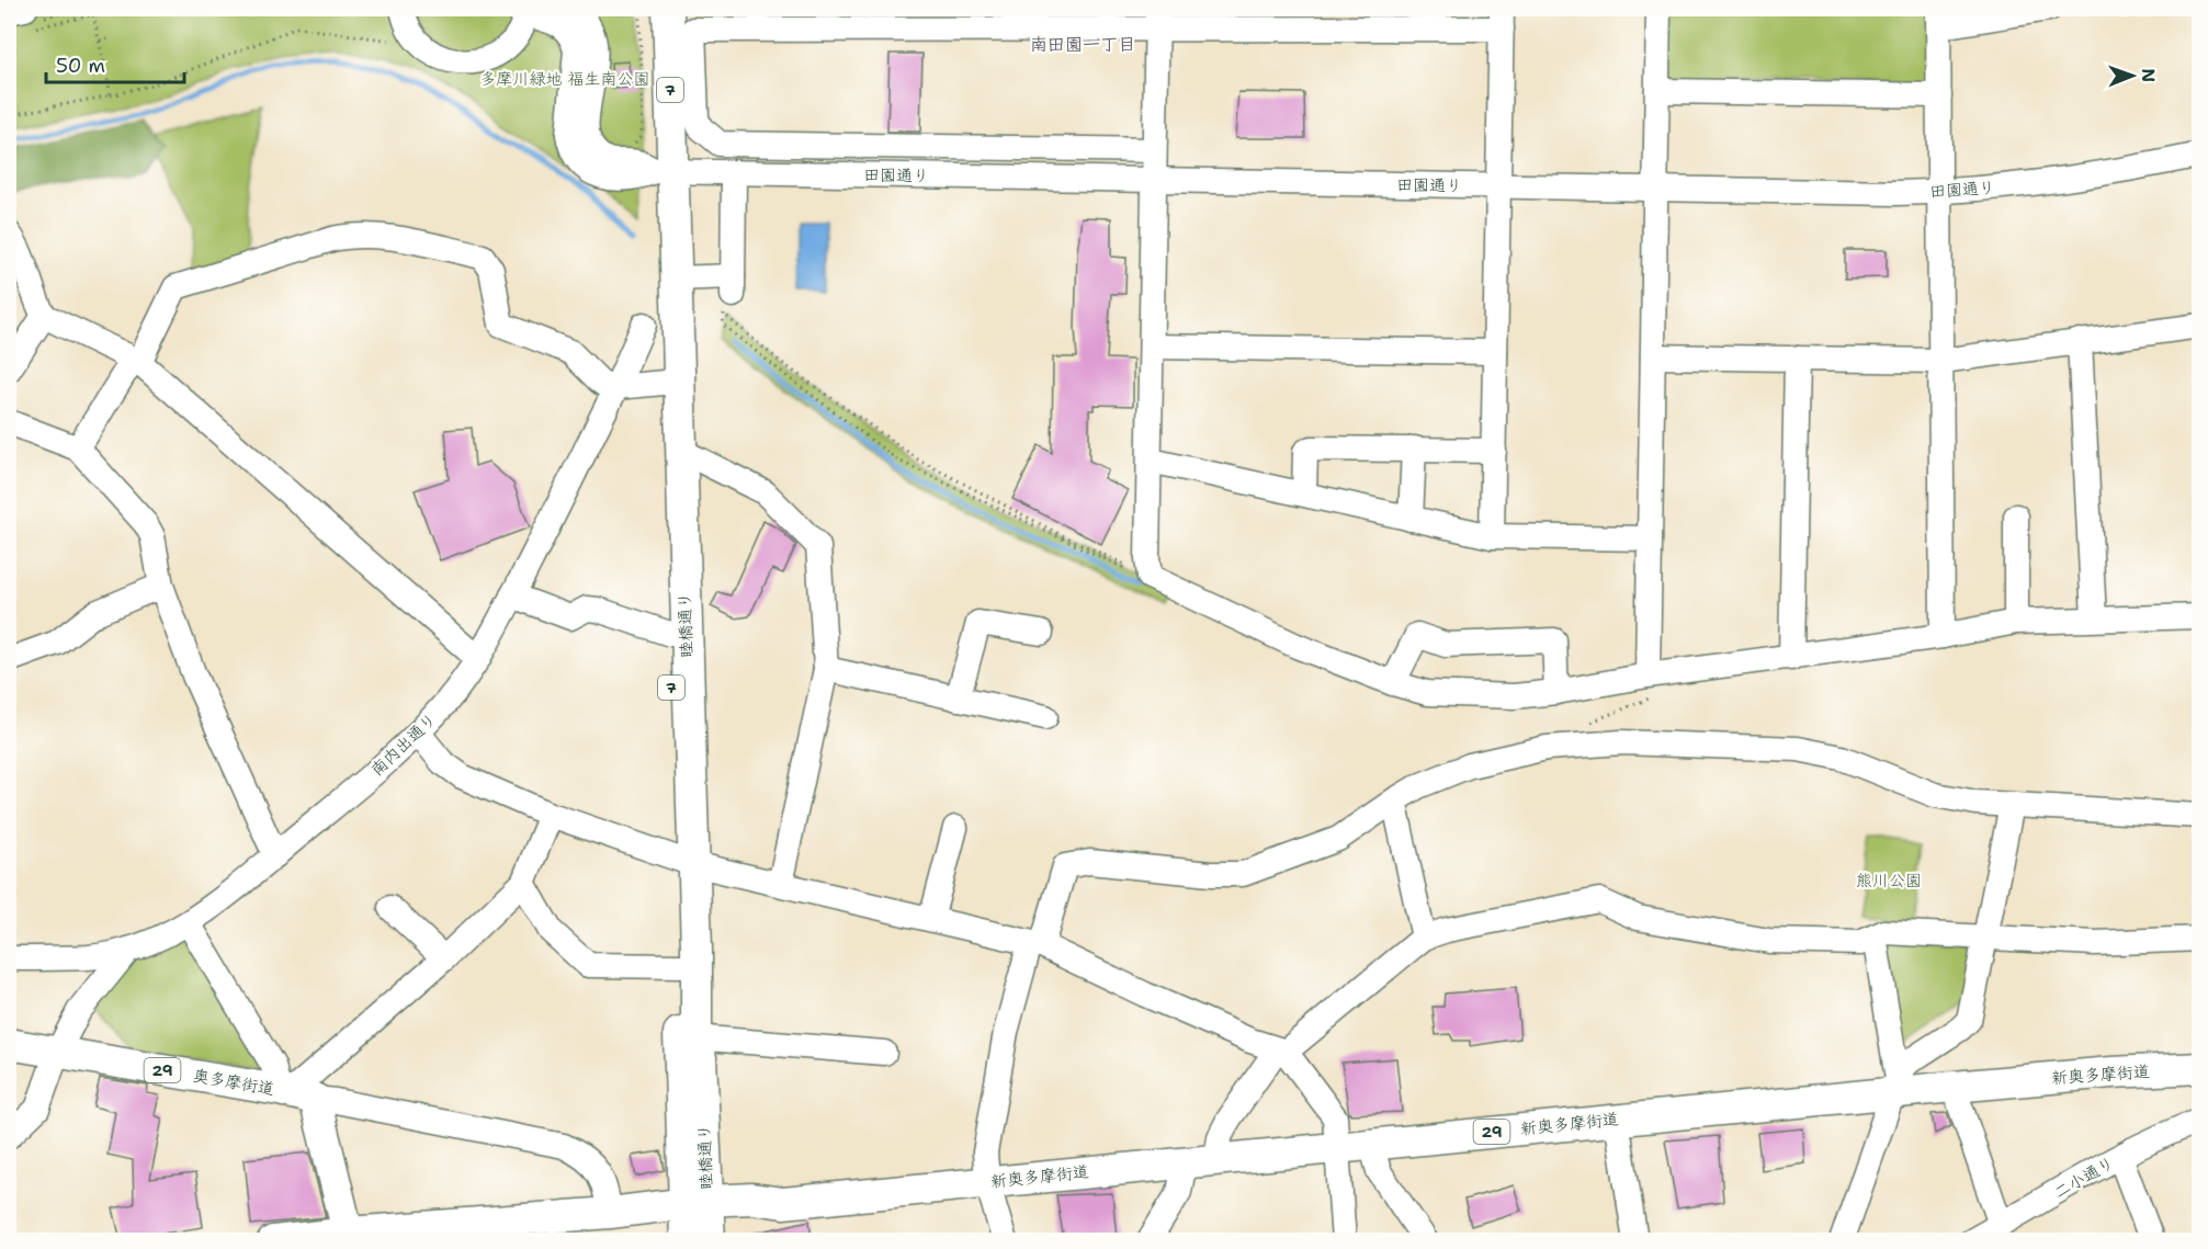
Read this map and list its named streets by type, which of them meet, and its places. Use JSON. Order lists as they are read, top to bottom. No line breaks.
{"streets":{"main road":["7","睦橋通り","29","新奥多摩街道","奥多摩街道"],"street":["田園通り","南内出通り","二小通り"]},"crossings":[["田園通り","睦橋通り"],["睦橋通り","新奥多摩街道"]],"districts":["南田園一丁目"],"parks":["多摩川緑地 福生南公園","熊川公園"],"scale_bar":"50 m","north":"right"}
